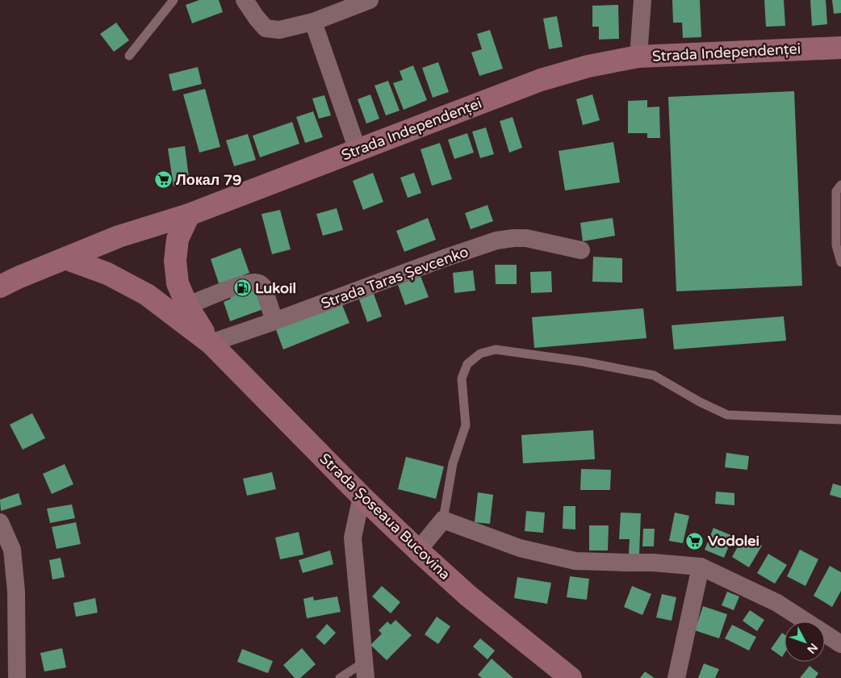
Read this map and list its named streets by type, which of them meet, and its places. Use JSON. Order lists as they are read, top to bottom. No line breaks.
{"streets":{"main road":["Strada Independenței","Strada Șoseaua Bucovina"],"street":["Strada Taras Șevcenko"]},"crossings":[["Strada Independenței","Strada Șoseaua Bucovina"],["Strada Taras Șevcenko","Strada Șoseaua Bucovina"]],"places":{"supermarket":["Локал 79","Vodolei"],"fuel station":["Lukoil"]},"north":"bottom right"}
